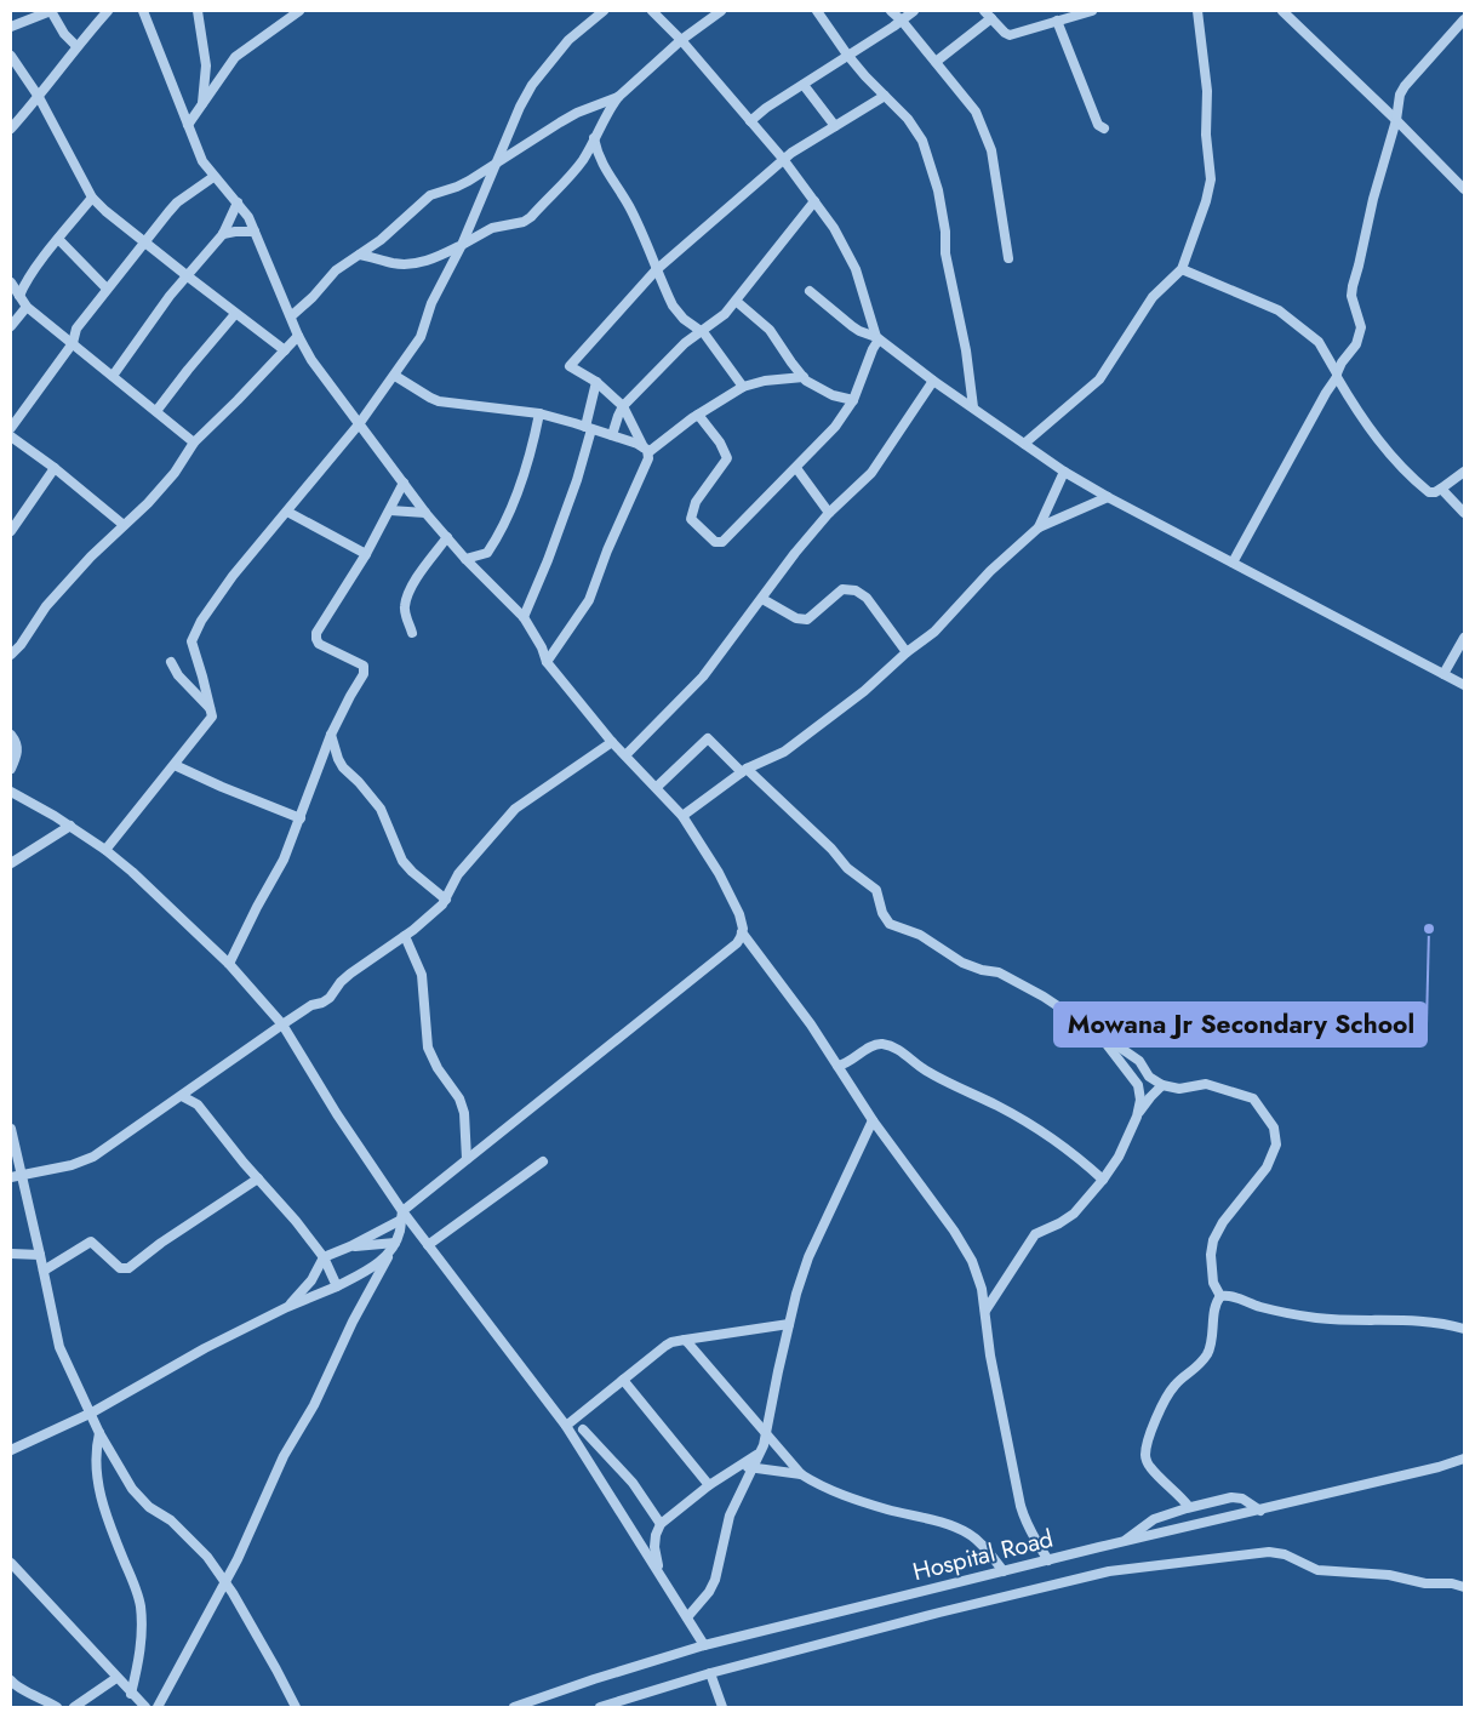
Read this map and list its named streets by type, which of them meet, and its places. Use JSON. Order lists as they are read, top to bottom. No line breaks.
{"streets":{"street":["Hospital Road"]},"places":["Mowana Jr Secondary School"]}
